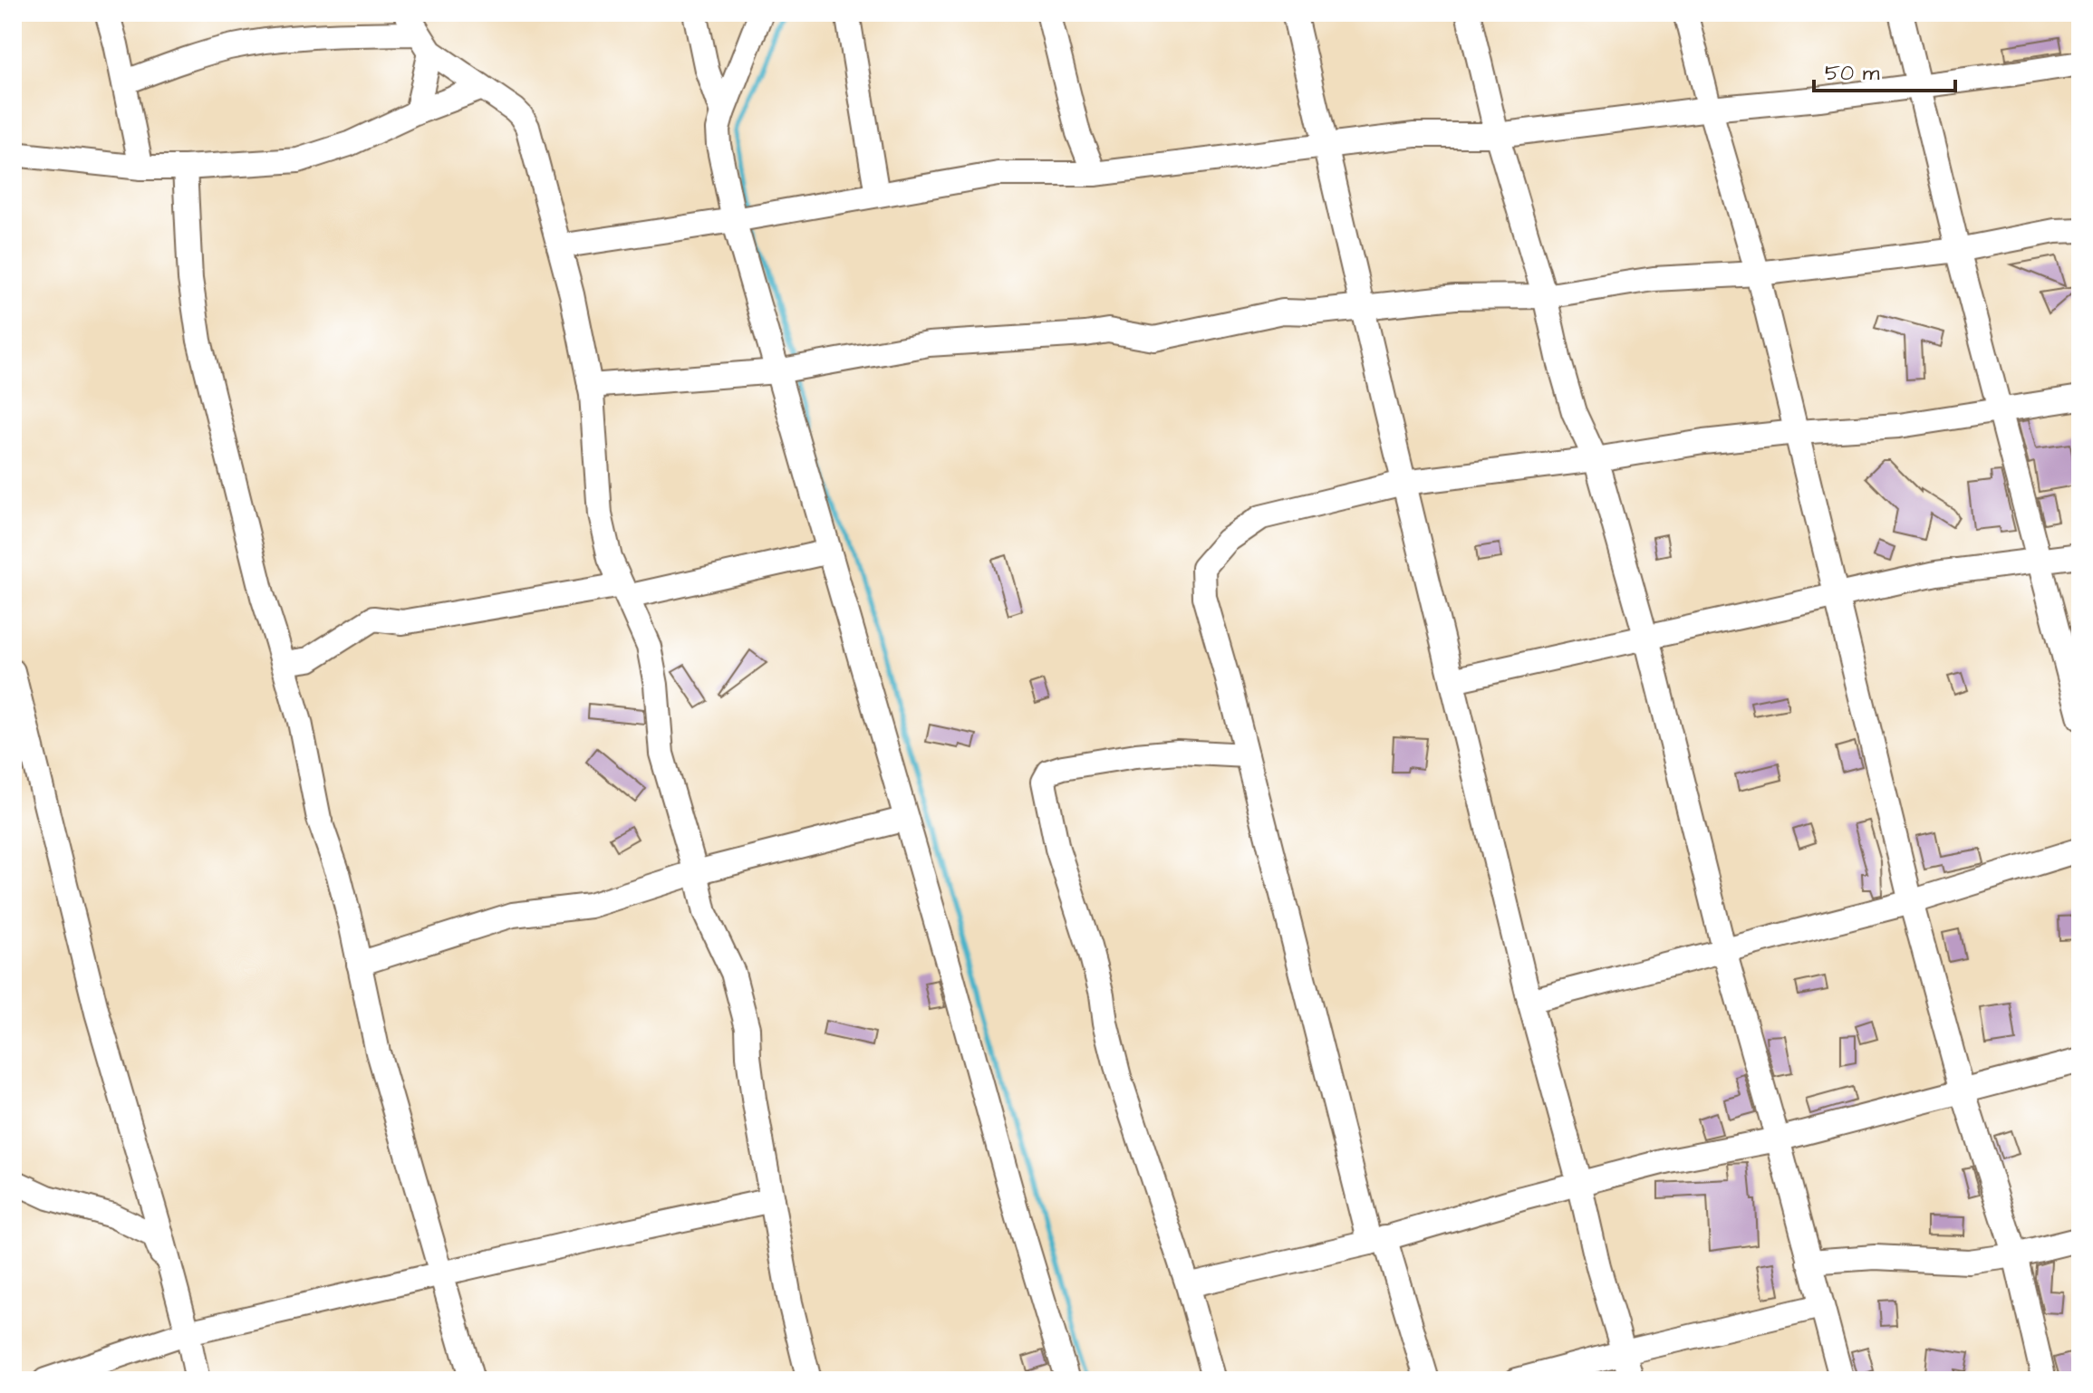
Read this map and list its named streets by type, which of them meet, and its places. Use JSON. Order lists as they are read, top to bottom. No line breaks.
{"scale_bar":"50 m"}
